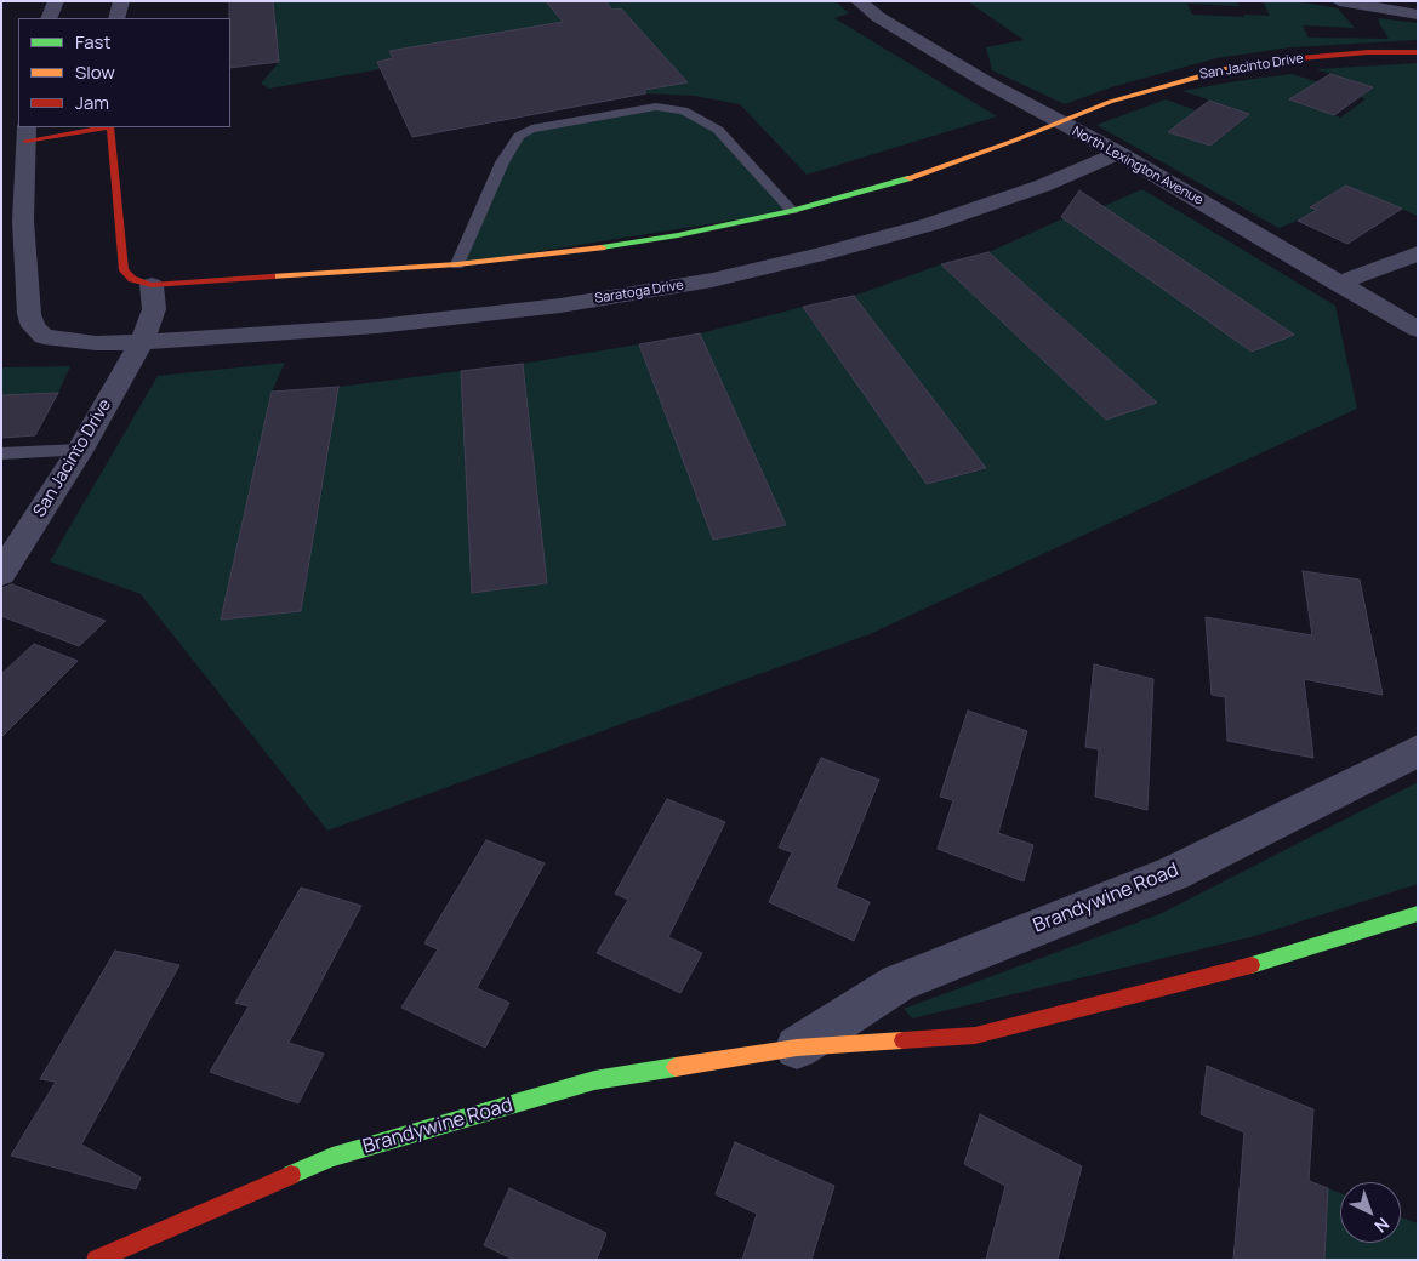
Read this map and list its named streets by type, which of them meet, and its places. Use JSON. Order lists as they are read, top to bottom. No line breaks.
{"streets":{"street":["San Jacinto Drive","North Lexington Avenue","Saratoga Drive","Brandywine Road"]},"crossings":[["San Jacinto Drive","North Lexington Avenue"],["San Jacinto Drive","Saratoga Drive"],["North Lexington Avenue","Saratoga Drive"]],"legend":["Fast","Slow","Jam"],"north":"bottom right"}
